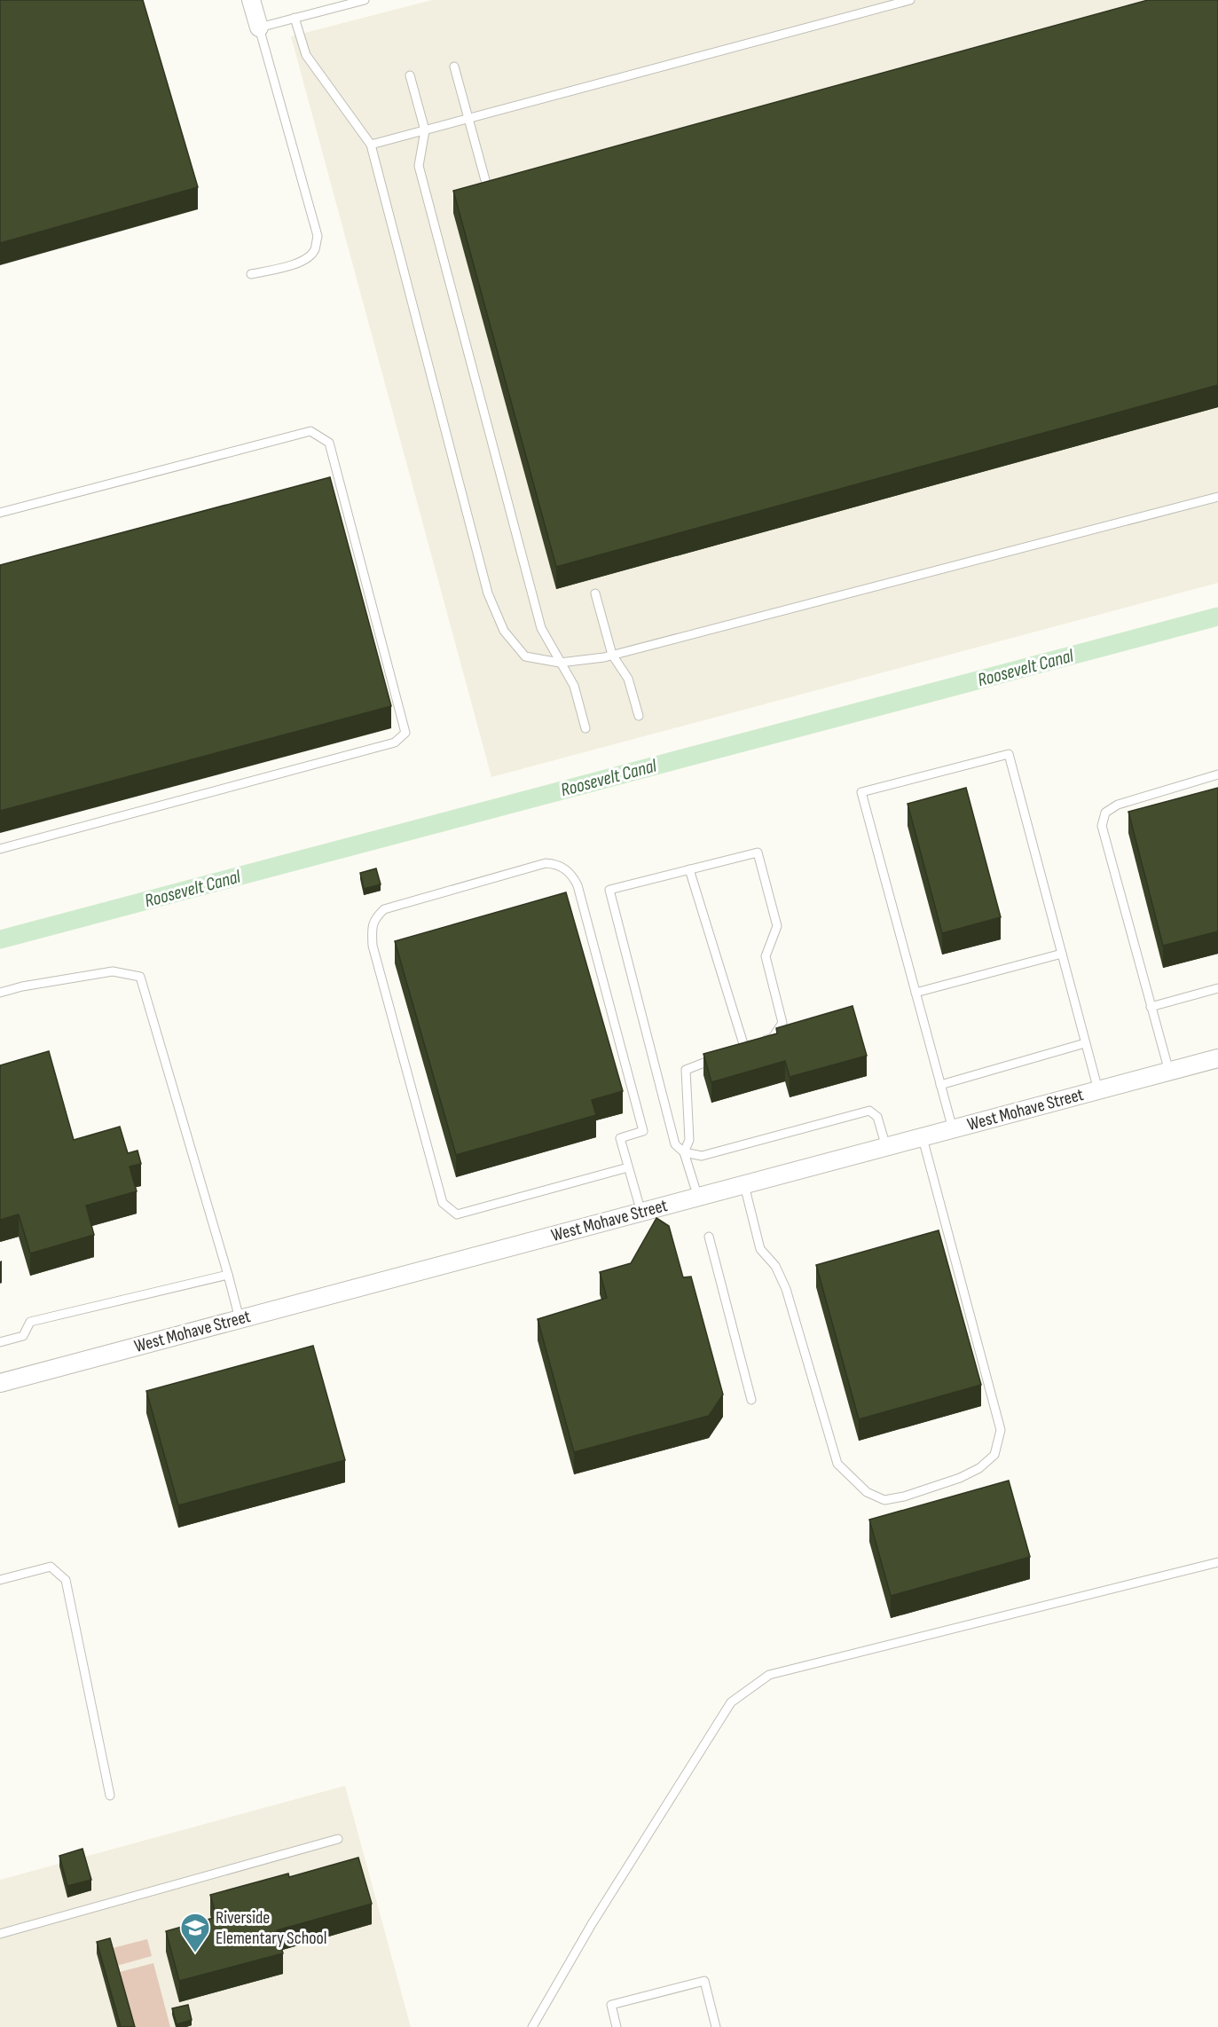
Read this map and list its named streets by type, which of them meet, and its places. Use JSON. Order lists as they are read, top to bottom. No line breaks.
{"streets":{"street":["West Mohave Street"]},"water":["Roosevelt Canal"],"places":{"school or university":["Riverside Elementary School"]}}
